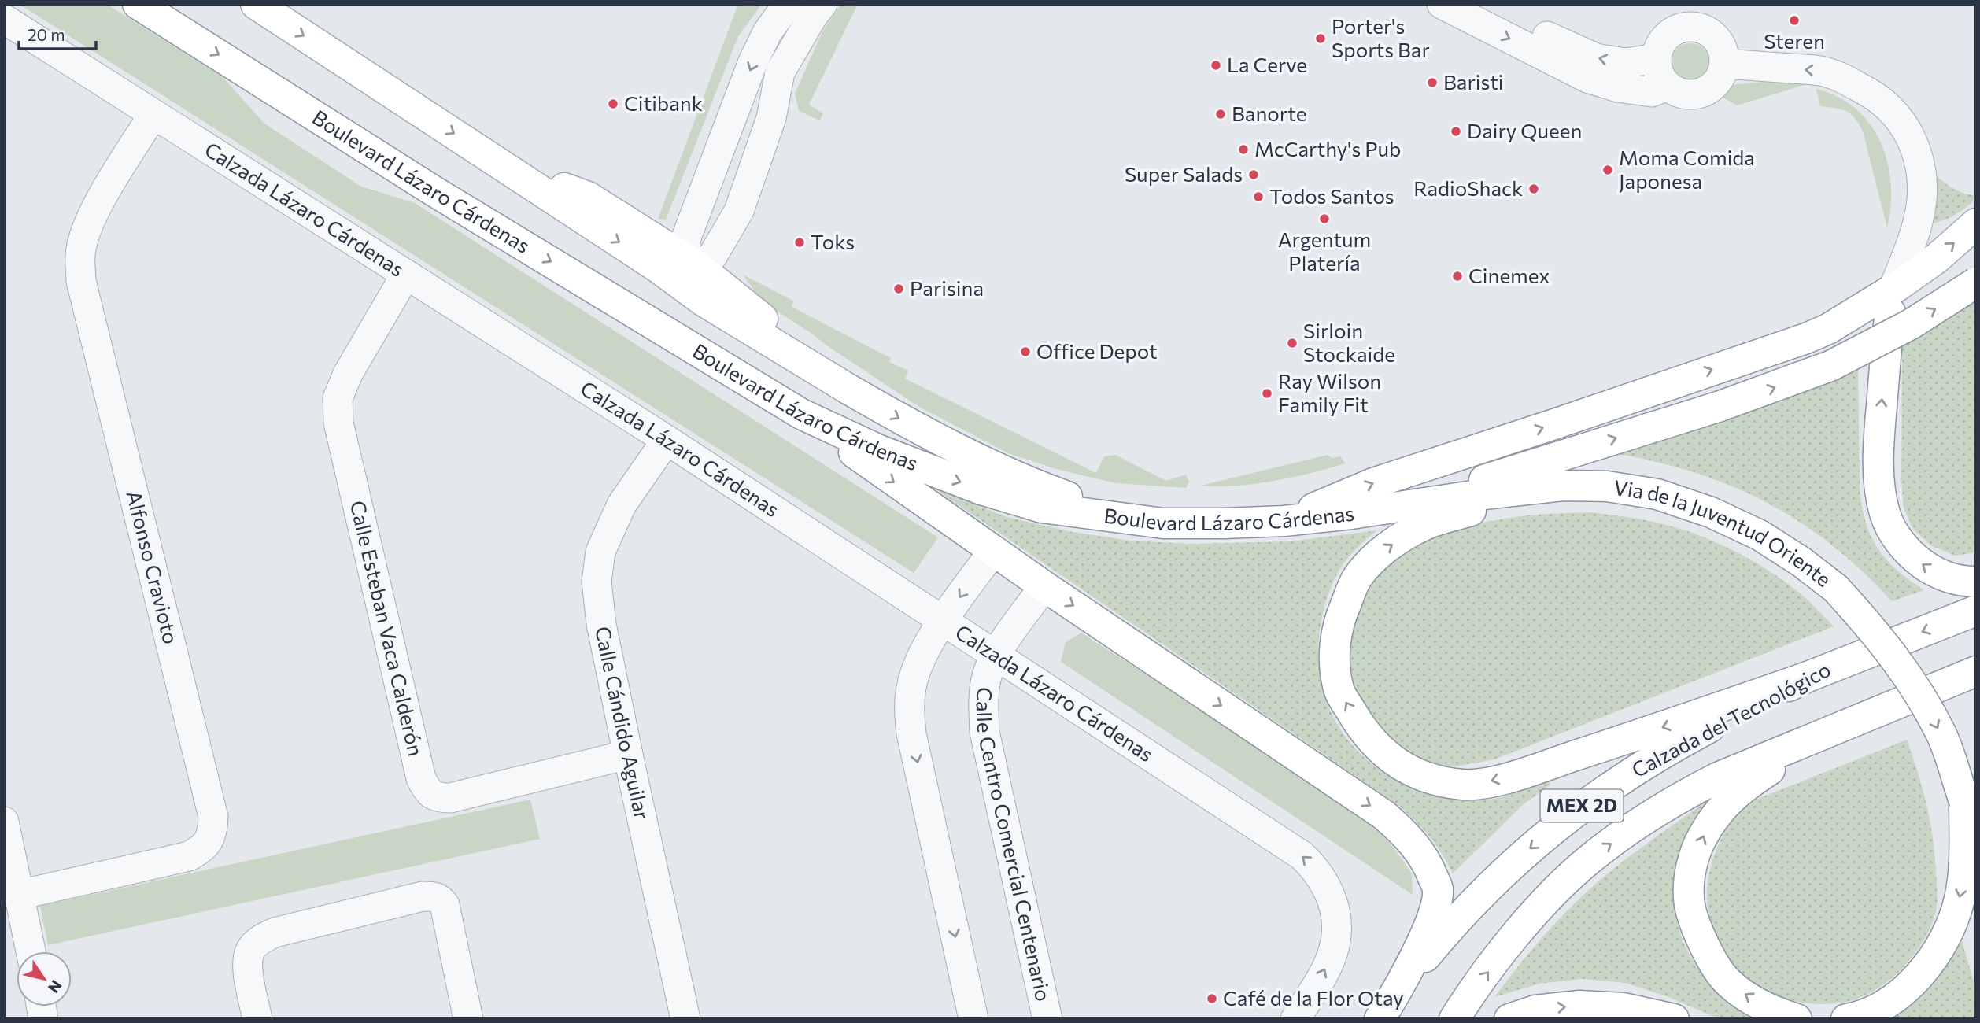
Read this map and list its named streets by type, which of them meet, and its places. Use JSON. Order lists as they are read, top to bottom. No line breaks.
{"streets":{"main road":["Boulevard Lázaro Cárdenas","Via de la Juventud Oriente","Calzada del Tecnológico","MEX 2D"],"street":["Calzada Lázaro Cárdenas","Alfonso Cravioto","Calle Esteban Vaca Calderón","Calle Cándido Aguilar","Calle Centro Comercial Centenario"]},"crossings":[["Boulevard Lázaro Cárdenas","Via de la Juventud Oriente"],["Calzada Lázaro Cárdenas","Alfonso Cravioto"],["Calzada Lázaro Cárdenas","Calle Esteban Vaca Calderón"],["Calzada Lázaro Cárdenas","Calle Cándido Aguilar"],["Calzada Lázaro Cárdenas","Calle Centro Comercial Centenario"],["Calle Esteban Vaca Calderón","Calle Cándido Aguilar"],["Calzada del Tecnológico","MEX 2D"]],"one_way":["Via de la Juventud Oriente"],"places":["Steren","Porter's Sports Bar","La Cerve","Baristi","Citibank","Banorte","Dairy Queen","McCarthy's Pub","Moma Comida Japonesa","Super Salads","RadioShack","Todos Santos","Argentum Platería","Toks","Cinemex","Parisina","Sirloin Stockaide","Office Depot","Ray Wilson Family Fit","Café de la Flor Otay"],"scale_bar":"20 m","north":"bottom right"}
